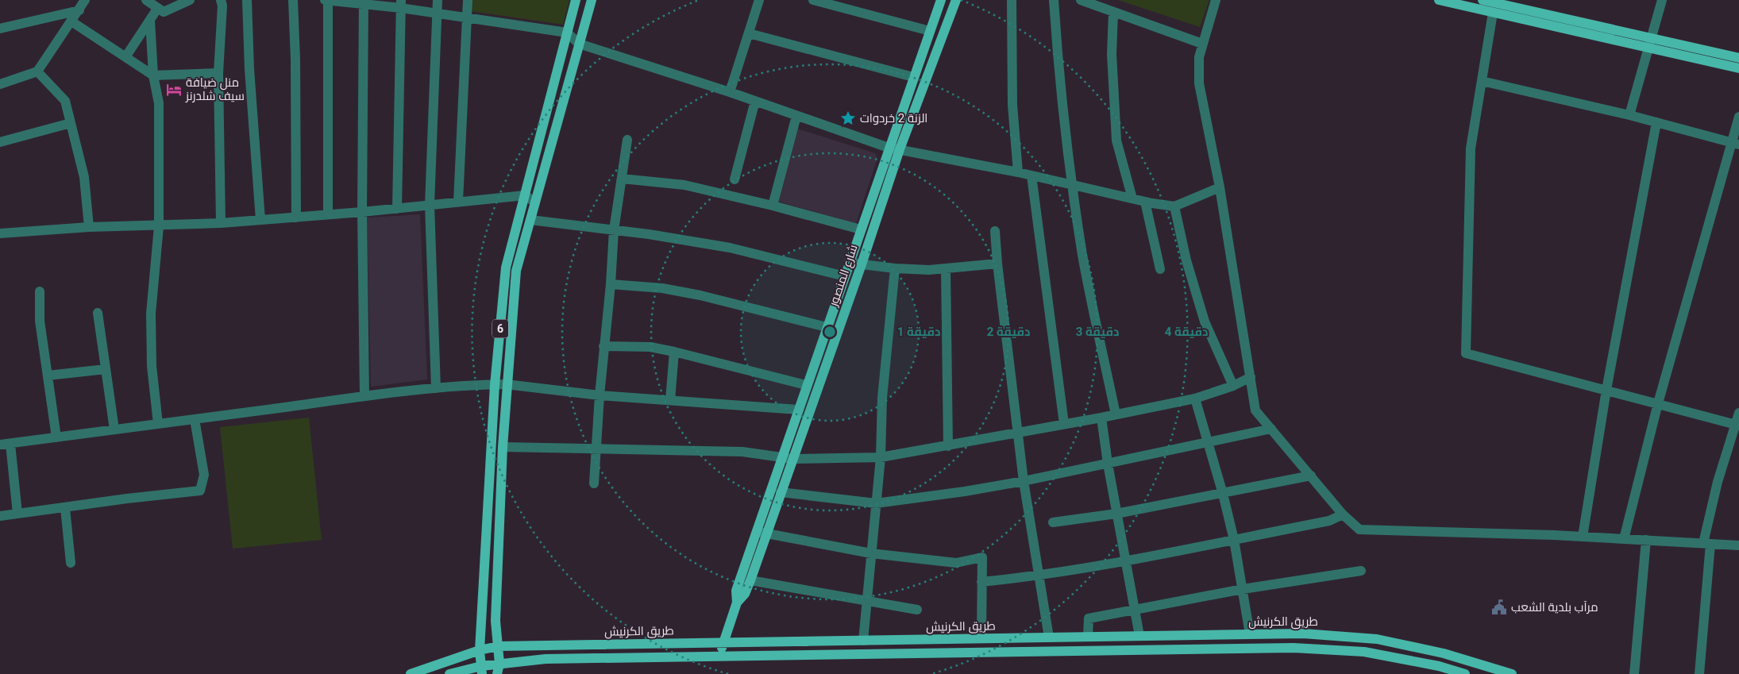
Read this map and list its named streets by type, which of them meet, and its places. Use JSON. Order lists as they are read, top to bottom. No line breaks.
{"streets":{"main road":["شارع المنصور","6","طريق الكرنيش"]},"crossings":[["شارع المنصور","طريق الكرنيش"],["6","طريق الكرنيش"]],"places":{"hotel":["منل ضيافة سيف شلدرنز"],"place":["الزنة 2 خردوات"],"public building":["مرآب بلدية الشعب"]},"rings":["1 دقيقة","2 دقيقة","3 دقيقة","4 دقيقة"]}
